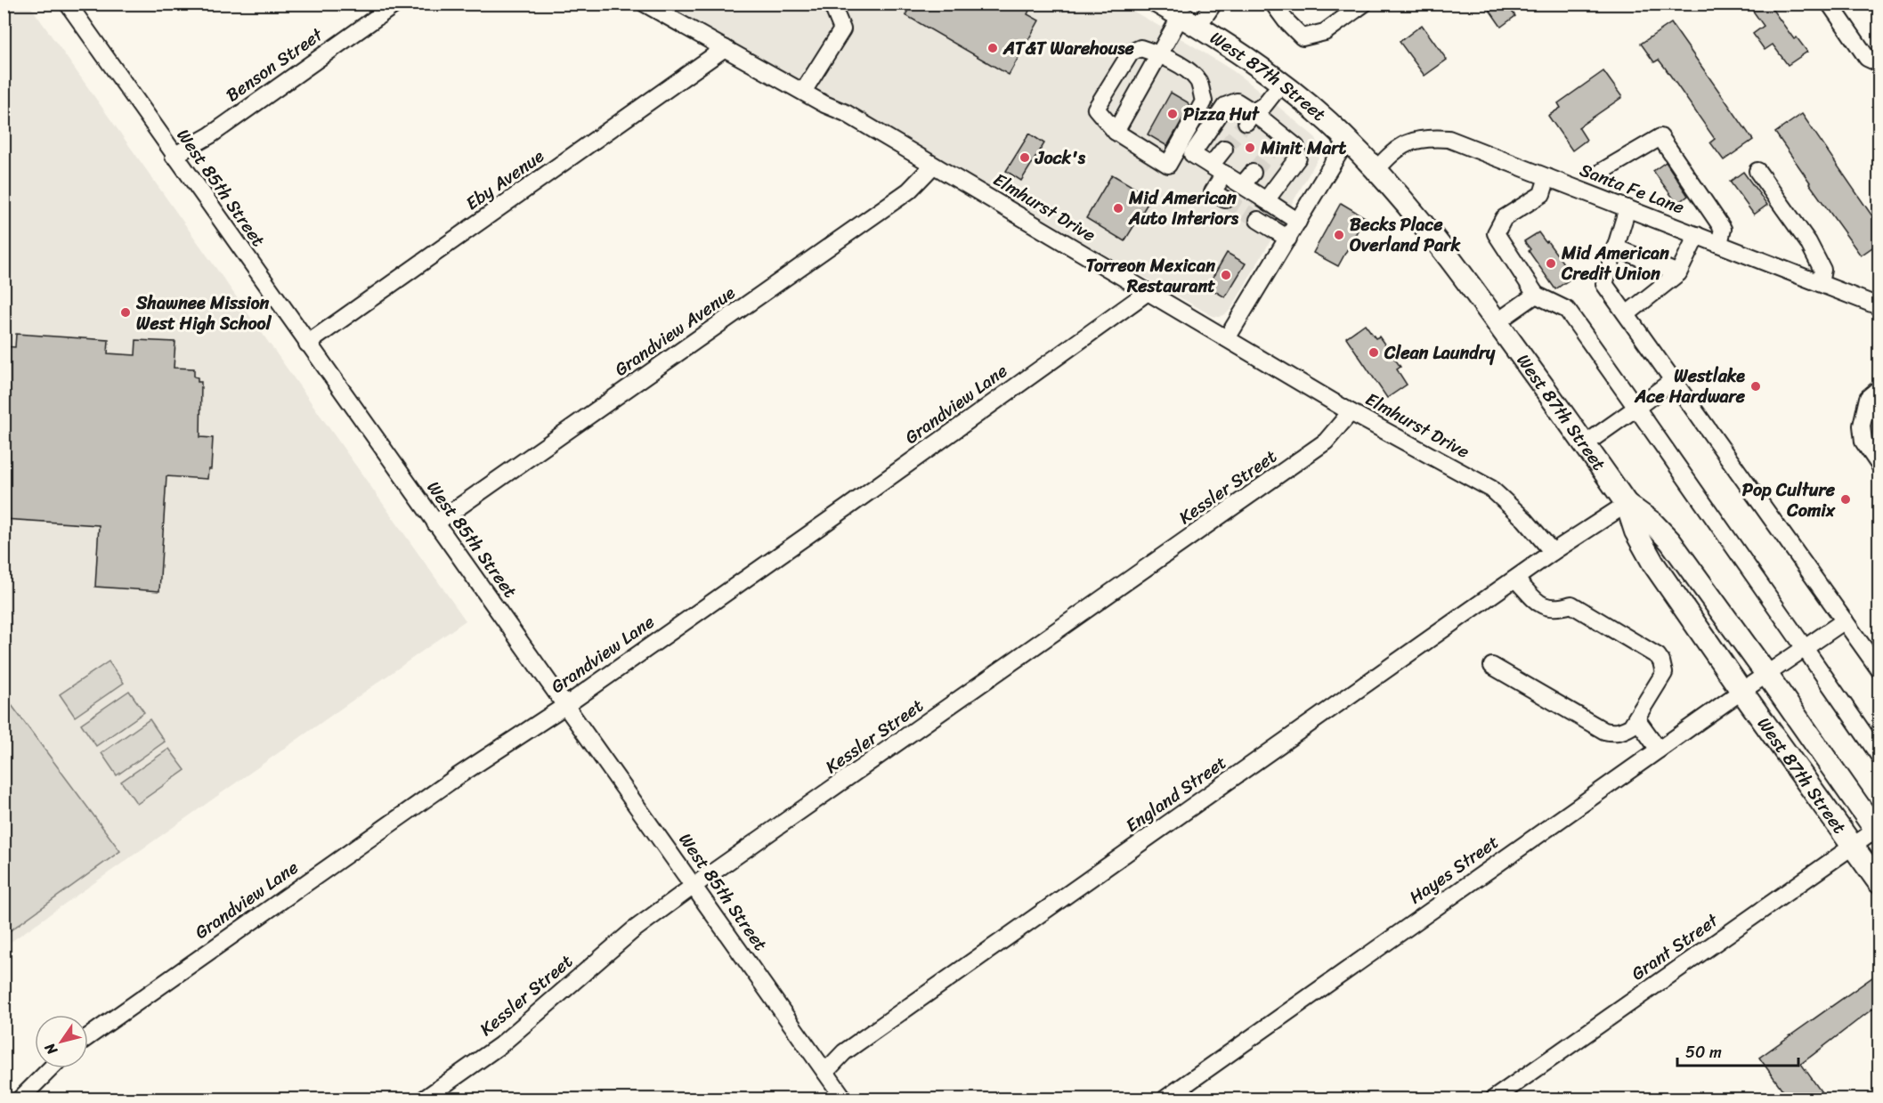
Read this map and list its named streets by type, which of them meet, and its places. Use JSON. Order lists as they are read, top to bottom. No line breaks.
{"streets":{"main road":["West 87th Street"],"street":["Benson Street","Eby Avenue","West 85th Street","Santa Fe Lane","Elmhurst Drive","Grandview Avenue","Grandview Lane","Kessler Street","England Street","Hayes Street","Grant Street"]},"crossings":[["Benson Street","West 85th Street"],["West 87th Street","Santa Fe Lane"],["West 87th Street","Hayes Street"],["West 87th Street","Grant Street"],["Eby Avenue","West 85th Street"],["Eby Avenue","Elmhurst Drive"],["West 85th Street","Grandview Avenue"],["West 85th Street","Grandview Lane"],["West 85th Street","Kessler Street"],["West 85th Street","England Street"],["Elmhurst Drive","Grandview Avenue"],["Elmhurst Drive","Grandview Lane"],["Elmhurst Drive","Kessler Street"],["Elmhurst Drive","England Street"]],"places":["AT&T Warehouse","Pizza Hut","Minit Mart","Jock's","Mid American Auto Interiors","Becks Place Overland Park","Mid American Credit Union","Torreon Mexican Restaurant","Shawnee Mission West High School","Clean Laundry","Westlake Ace Hardware","Pop Culture Comix"],"scale_bar":"50 m","north":"bottom left"}
